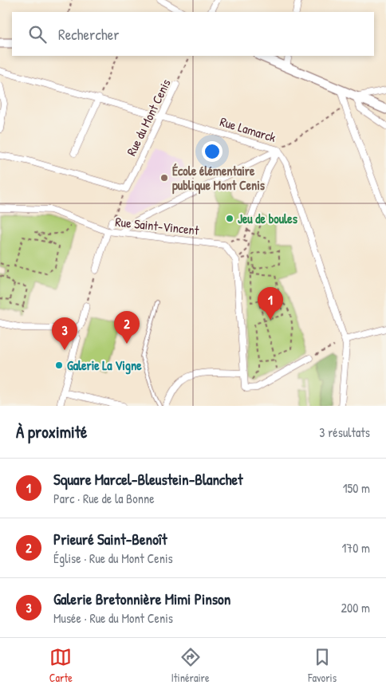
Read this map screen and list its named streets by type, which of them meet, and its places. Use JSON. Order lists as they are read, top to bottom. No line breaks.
{"streets":{"street":["Rue du Mont Cenis","Rue Lamarck","Rue Saint-Vincent"]},"crossings":[["Rue du Mont Cenis","Rue Lamarck"]],"places":["École élémentaire publique Mont Cenis","Jeu de boules","Galerie La Vigne"],"page":{"search":"Rechercher","pins":["1","2","3"],"heading":["À proximité","3 résultats"],"list":[{"mark":"1","name":"Square Marcel-Bleustein-Blanchet","note":"Parc · Rue de la Bonne","value":"150 m"},{"mark":"2","name":"Prieuré Saint-Benoît","note":"Église · Rue du Mont Cenis","value":"170 m"},{"mark":"3","name":"Galerie Bretonnière Mimi Pinson","note":"Musée · Rue du Mont Cenis","value":"200 m"}],"nav":["Carte","Itinéraire","Favoris"]}}
